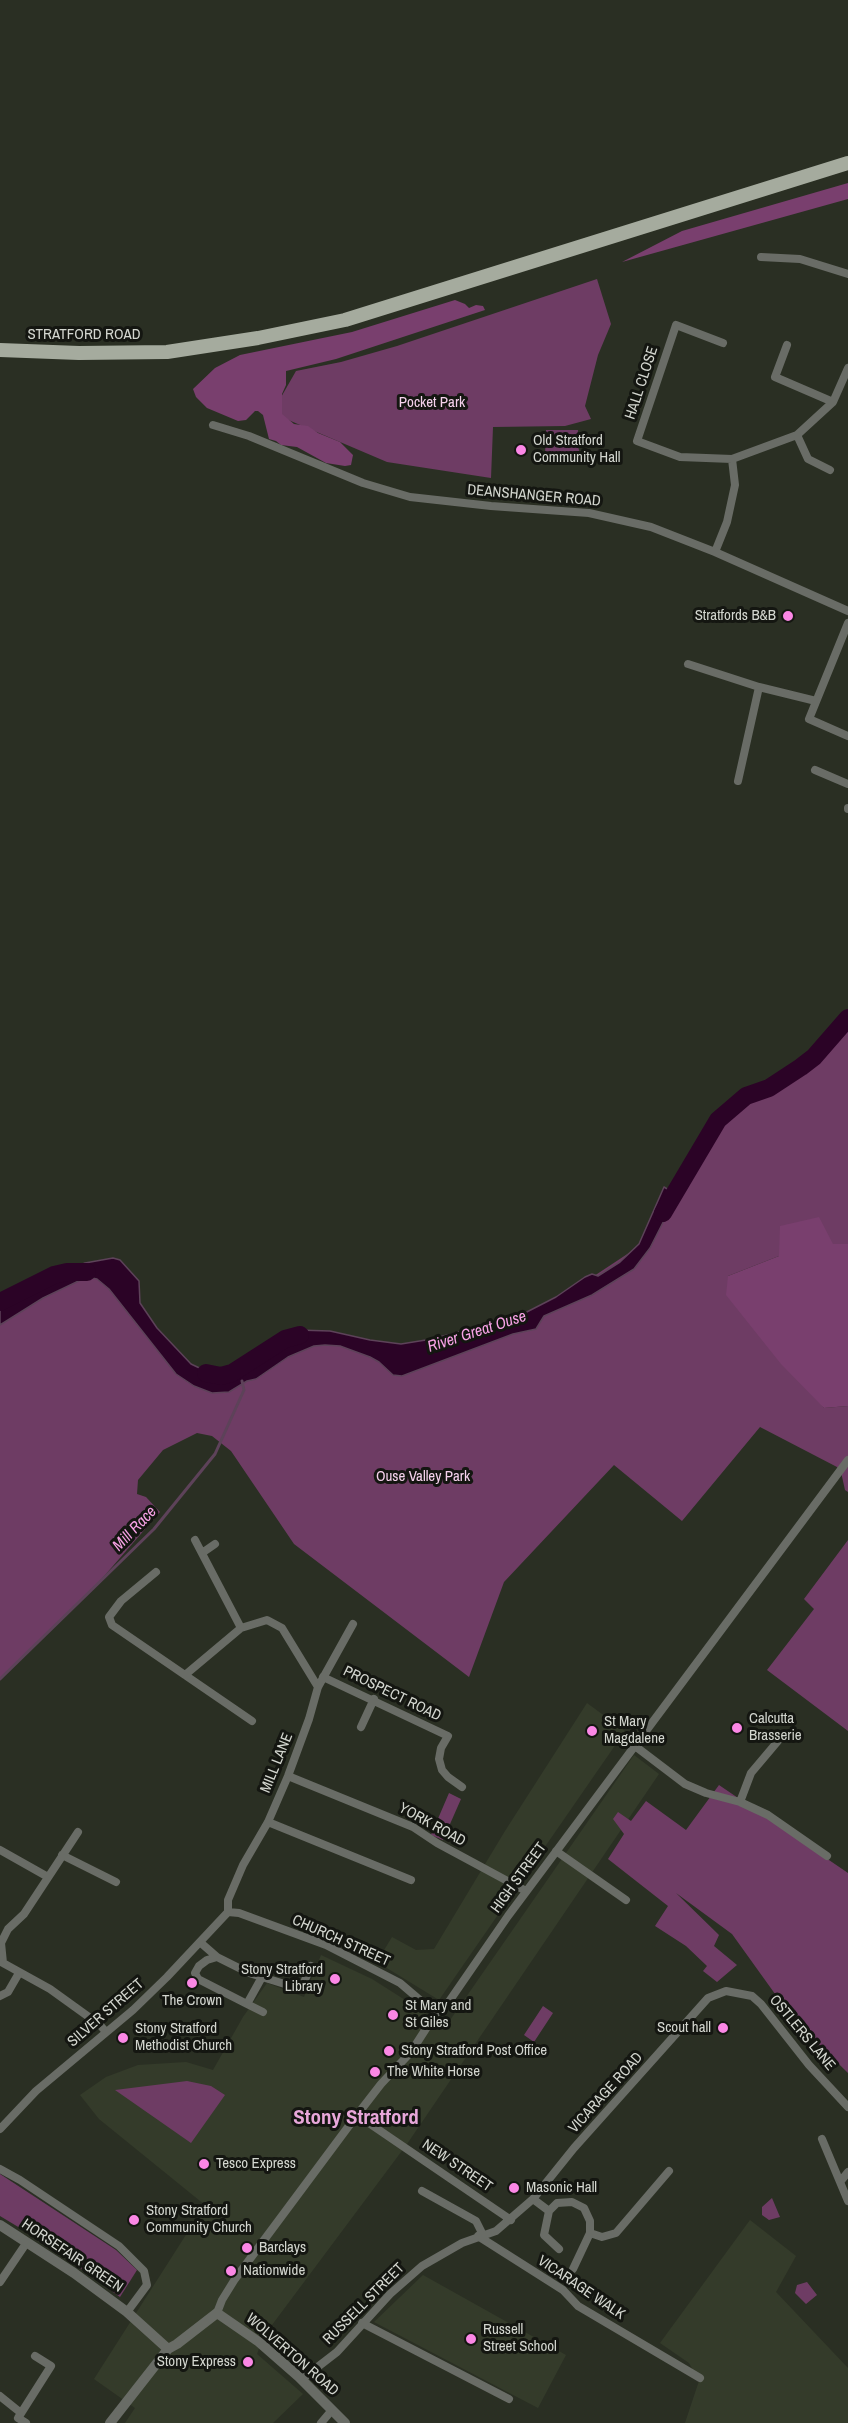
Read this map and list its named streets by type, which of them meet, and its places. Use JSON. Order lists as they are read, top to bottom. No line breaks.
{"streets":{"main road":["STRATFORD ROAD"],"street":["HALL CLOSE","DEANSHANGER ROAD","PROSPECT ROAD","MILL LANE","YORK ROAD","HIGH STREET","CHURCH STREET","SILVER STREET","OSTLERS LANE","VICARAGE ROAD","NEW STREET","HORSEFAIR GREEN","VICARAGE WALK","RUSSELL STREET","WOLVERTON ROAD"]},"crossings":[["PROSPECT ROAD","MILL LANE"],["MILL LANE","YORK ROAD"],["MILL LANE","CHURCH STREET"],["MILL LANE","SILVER STREET"],["YORK ROAD","HIGH STREET"],["HIGH STREET","CHURCH STREET"],["HIGH STREET","NEW STREET"],["HIGH STREET","WOLVERTON ROAD"],["CHURCH STREET","SILVER STREET"],["OSTLERS LANE","VICARAGE ROAD"],["VICARAGE ROAD","NEW STREET"],["VICARAGE ROAD","RUSSELL STREET"],["NEW STREET","RUSSELL STREET"],["VICARAGE WALK","RUSSELL STREET"],["RUSSELL STREET","WOLVERTON ROAD"]],"districts":["Stony Stratford"],"water":["River Great Ouse","Mill Race"],"parks":["Pocket Park","Ouse Valley Park"],"places":["Old Stratford Community Hall","Stratfords B&B","Calcutta Brasserie","St Mary Magdalene","Stony Stratford Library","The Crown","St Mary and St Giles","Scout hall","Stony Stratford Methodist Church","Stony Stratford Post Office","The White Horse","Tesco Express","Masonic Hall","Stony Stratford Community Church","Barclays","Nationwide","Russell Street School","Stony Express"]}
